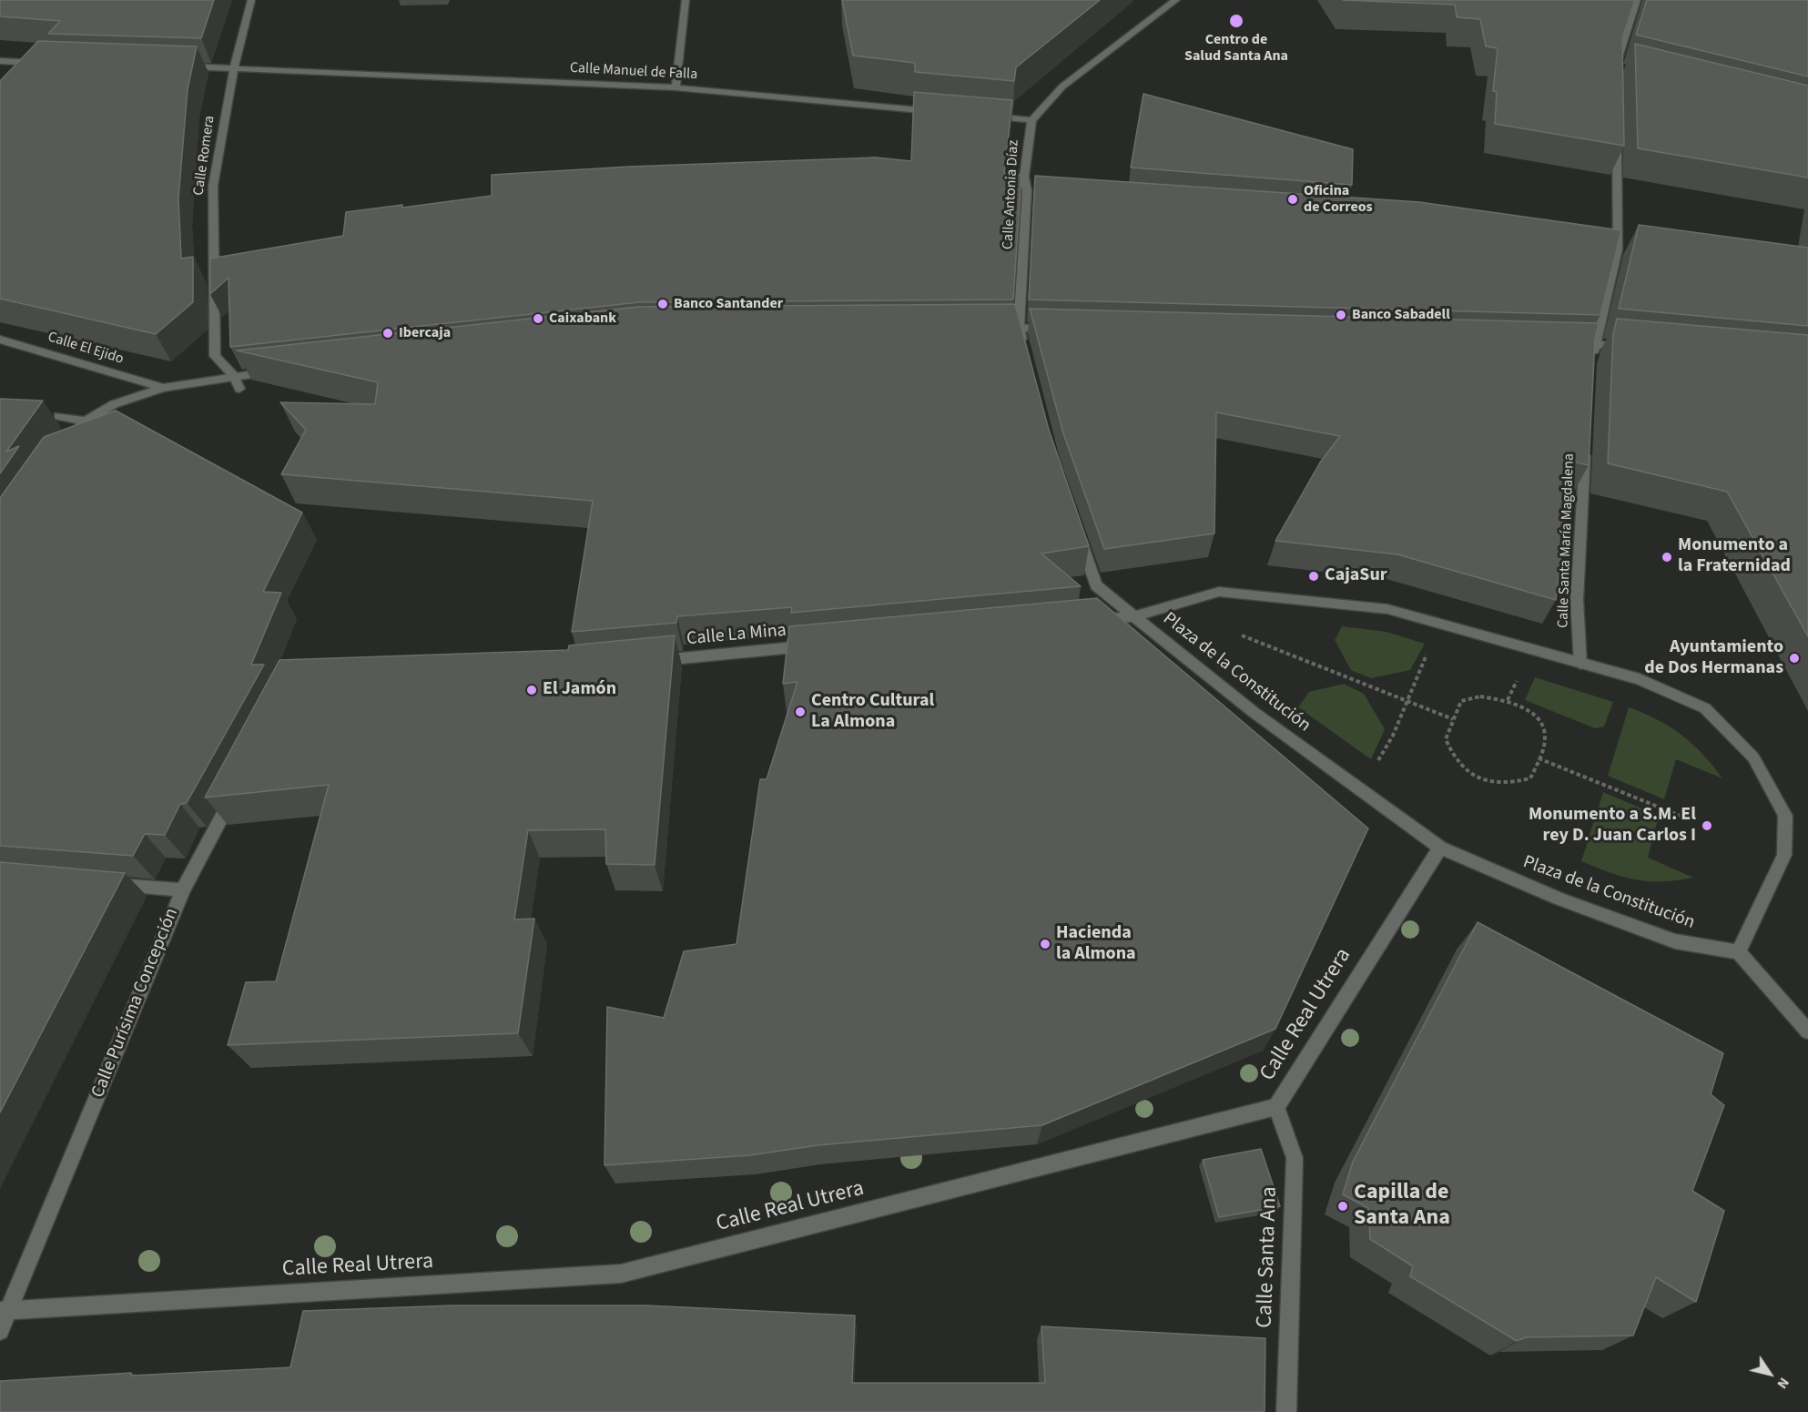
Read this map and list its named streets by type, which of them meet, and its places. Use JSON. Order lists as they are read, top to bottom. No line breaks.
{"streets":{"street":["Calle Manuel de Falla","Calle Romera","Calle Antonia Díaz","Calle El Ejido","Calle Santa María Magdalena","Calle La Mina","Plaza de la Constitución","Calle Purísima Concepción","Calle Real Utrera","Calle Santa Ana"]},"crossings":[["Calle Manuel de Falla","Calle Romera"],["Calle Santa María Magdalena","Plaza de la Constitución"],["Plaza de la Constitución","Calle Real Utrera"],["Calle Purísima Concepción","Calle Real Utrera"],["Calle Real Utrera","Calle Santa Ana"]],"places":["Centro de Salud Santa Ana","Oficina de Correos","Banco Santander","Banco Sabadell","Caixabank","Ibercaja","Monumento a la Fraternidad","CajaSur","Ayuntamiento de Dos Hermanas","El Jamón","Centro Cultural La Almona","Monumento a S.M. El rey D. Juan Carlos I","Hacienda la Almona","Capilla de Santa Ana"],"north":"bottom right"}
